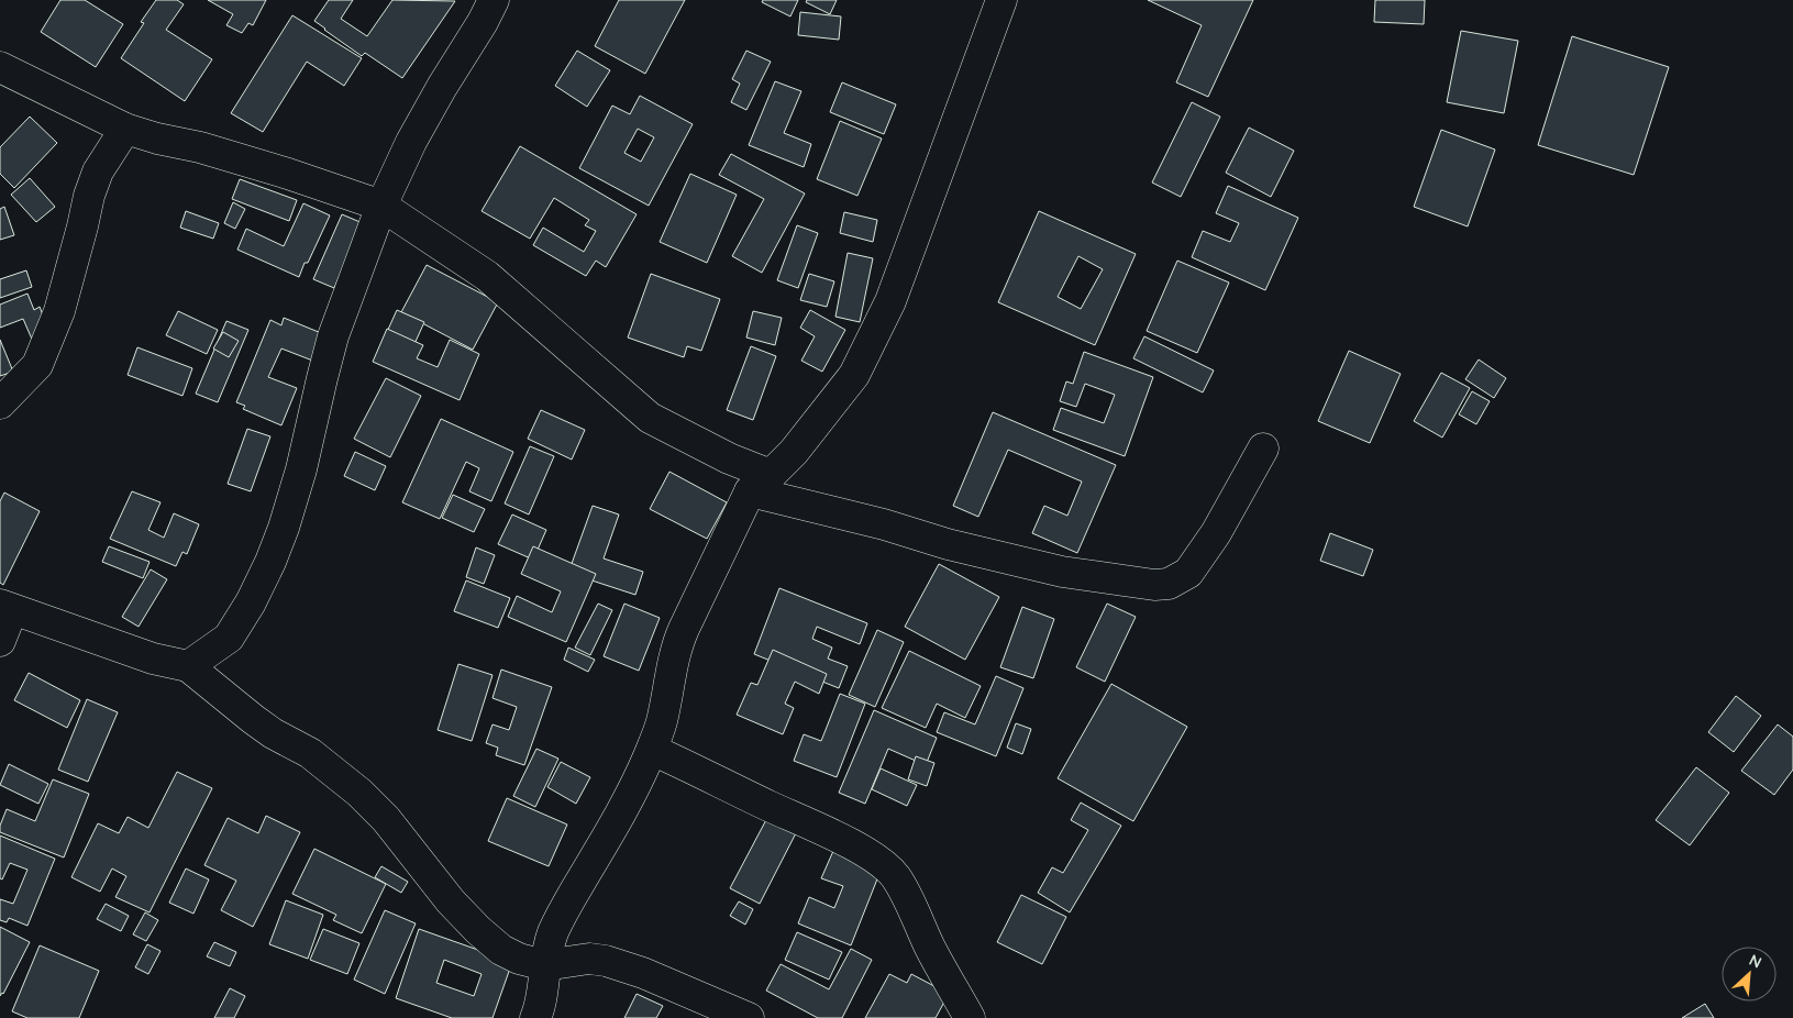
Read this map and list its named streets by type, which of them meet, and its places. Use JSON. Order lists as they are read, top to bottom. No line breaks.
{"north":"top right"}
